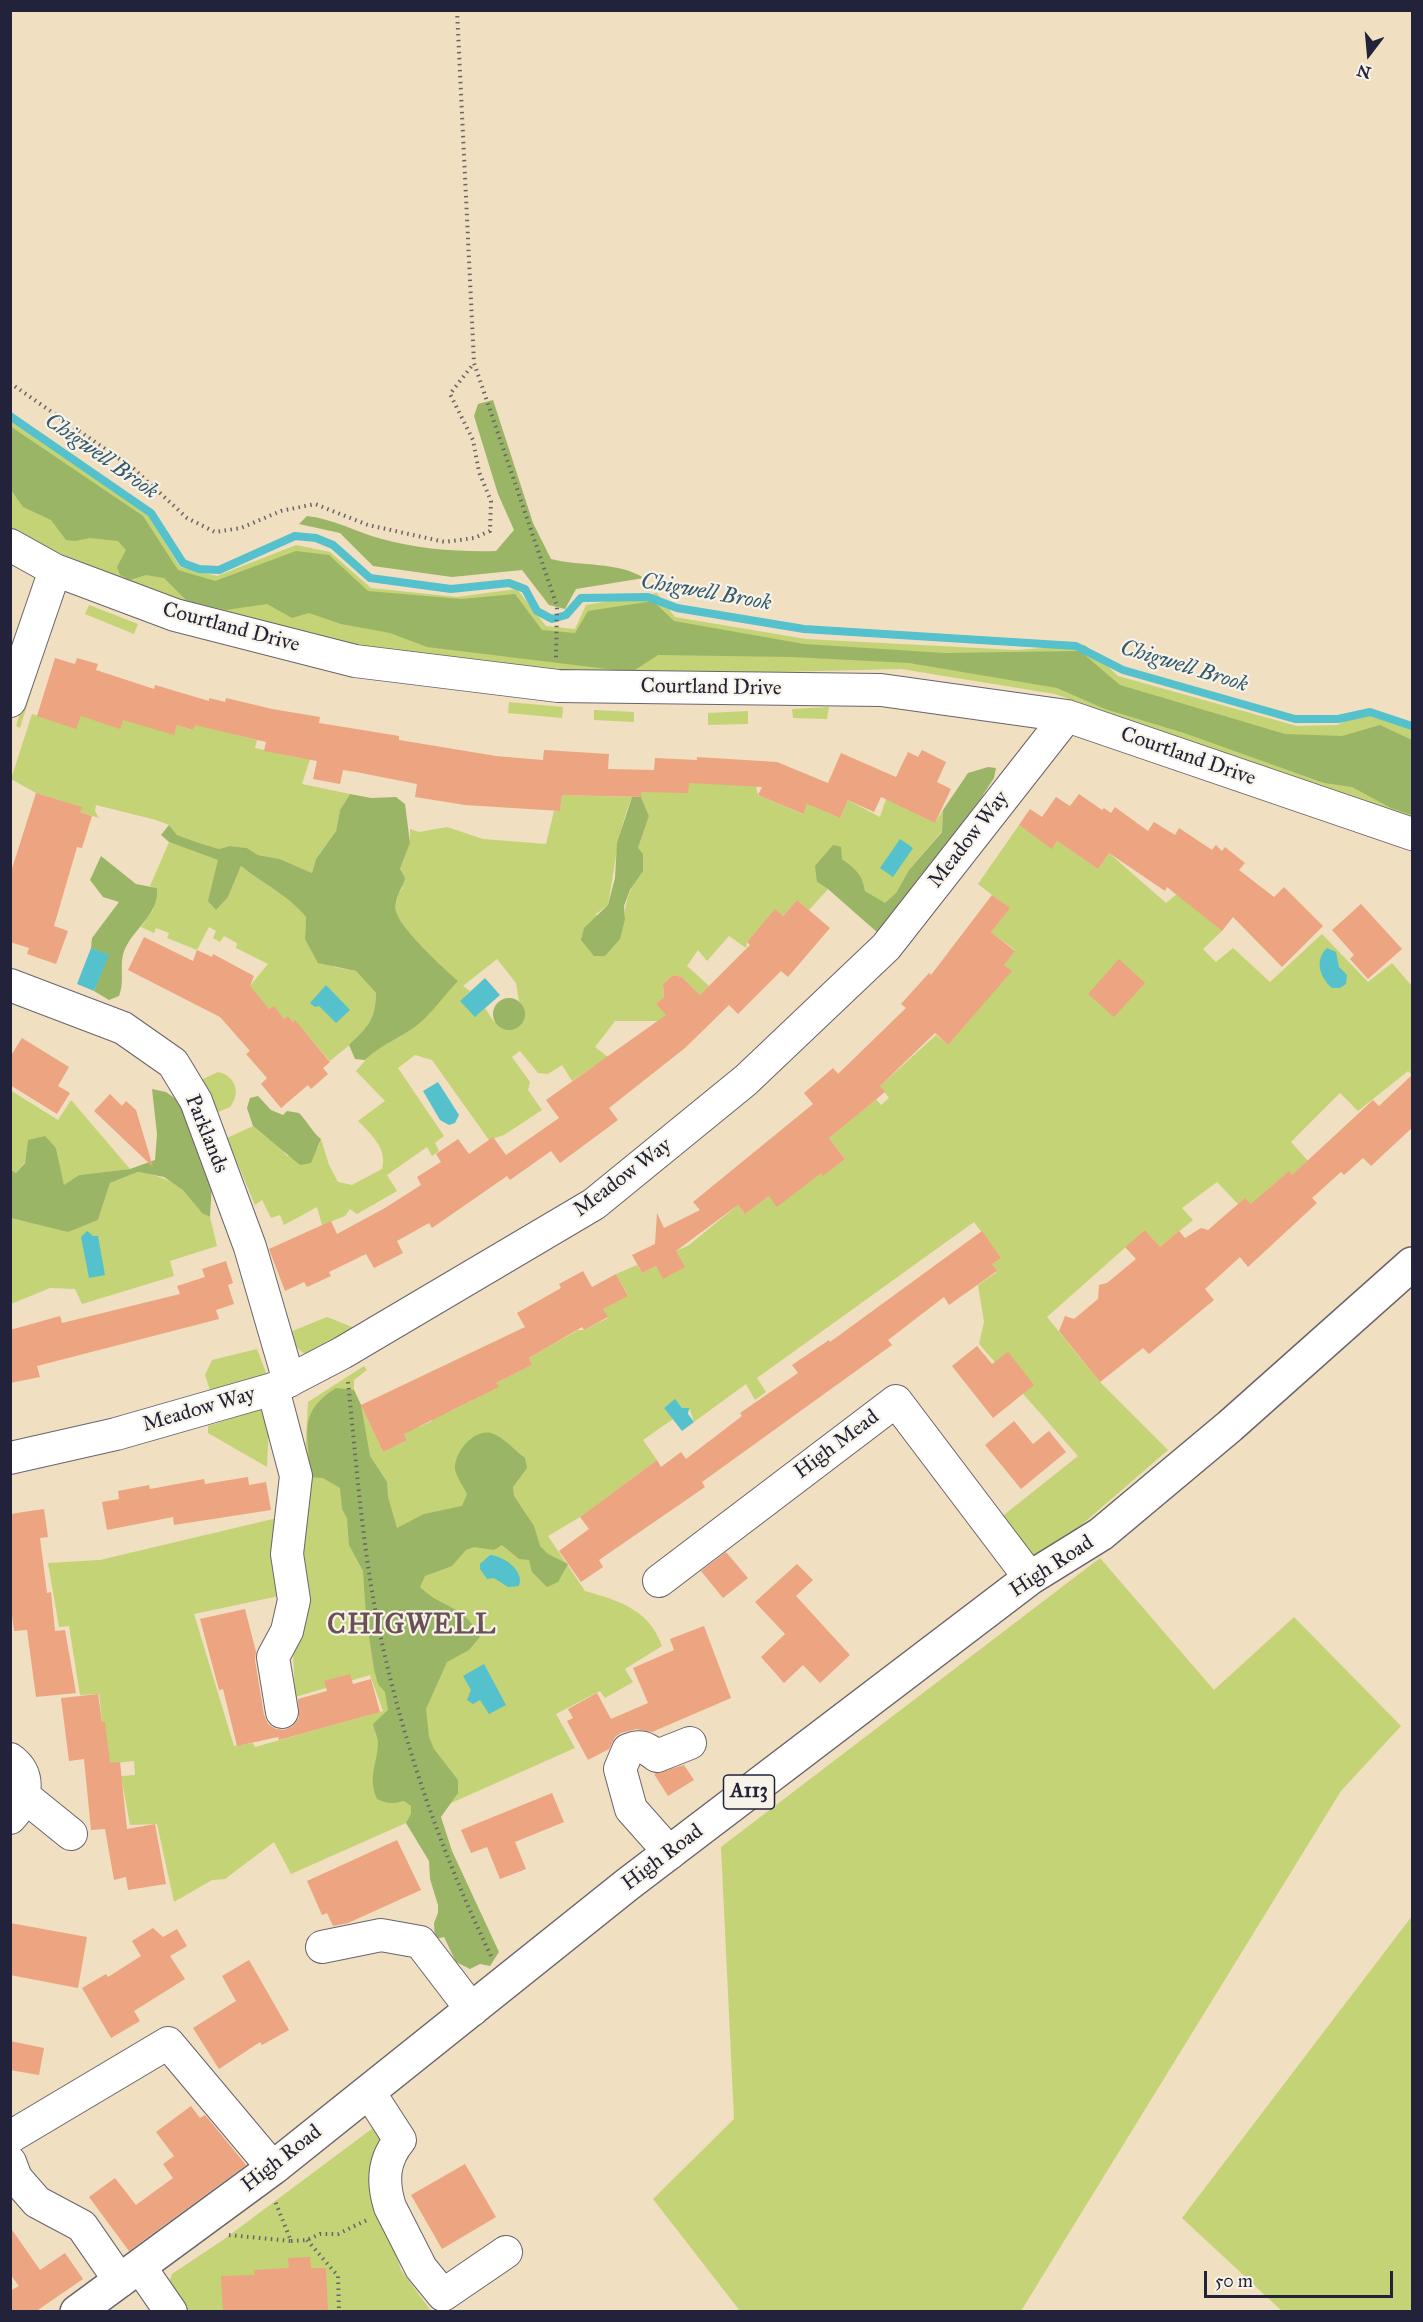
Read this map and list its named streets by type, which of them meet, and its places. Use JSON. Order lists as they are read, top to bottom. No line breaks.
{"streets":{"main road":["High Road","A113"],"street":["Courtland Drive","Meadow Way","Parklands","High Mead"]},"crossings":[["Courtland Drive","Meadow Way"],["Meadow Way","Parklands"],["High Mead","High Road"]],"districts":["CHIGWELL"],"water":["Chigwell Brook"],"scale_bar":"50 m","north":"bottom"}
